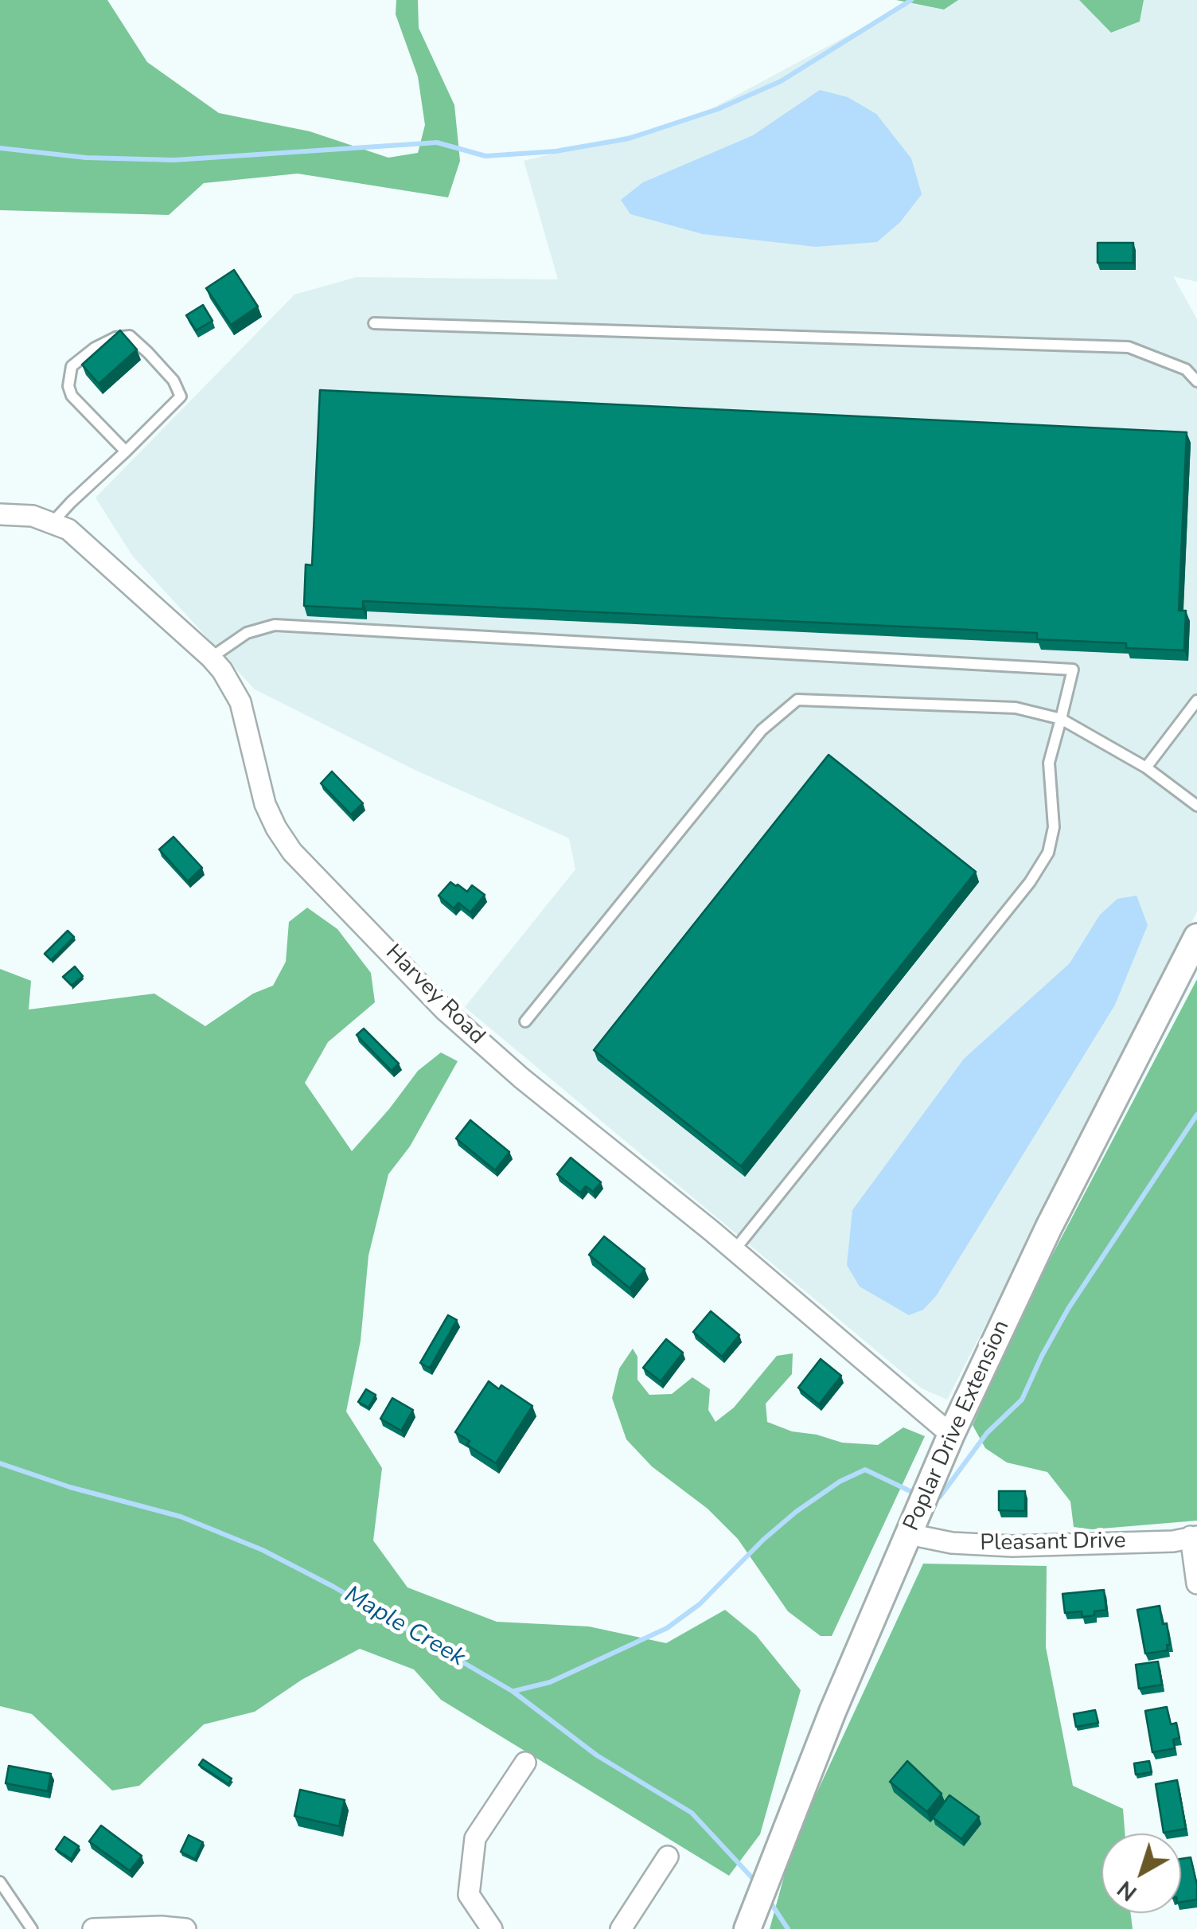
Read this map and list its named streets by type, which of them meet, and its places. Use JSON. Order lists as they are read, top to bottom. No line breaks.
{"streets":{"street":["Harvey Road","Poplar Drive Extension","Pleasant Drive"]},"crossings":[["Harvey Road","Poplar Drive Extension"],["Poplar Drive Extension","Pleasant Drive"]],"water":["Maple Creek"],"north":"bottom left"}
